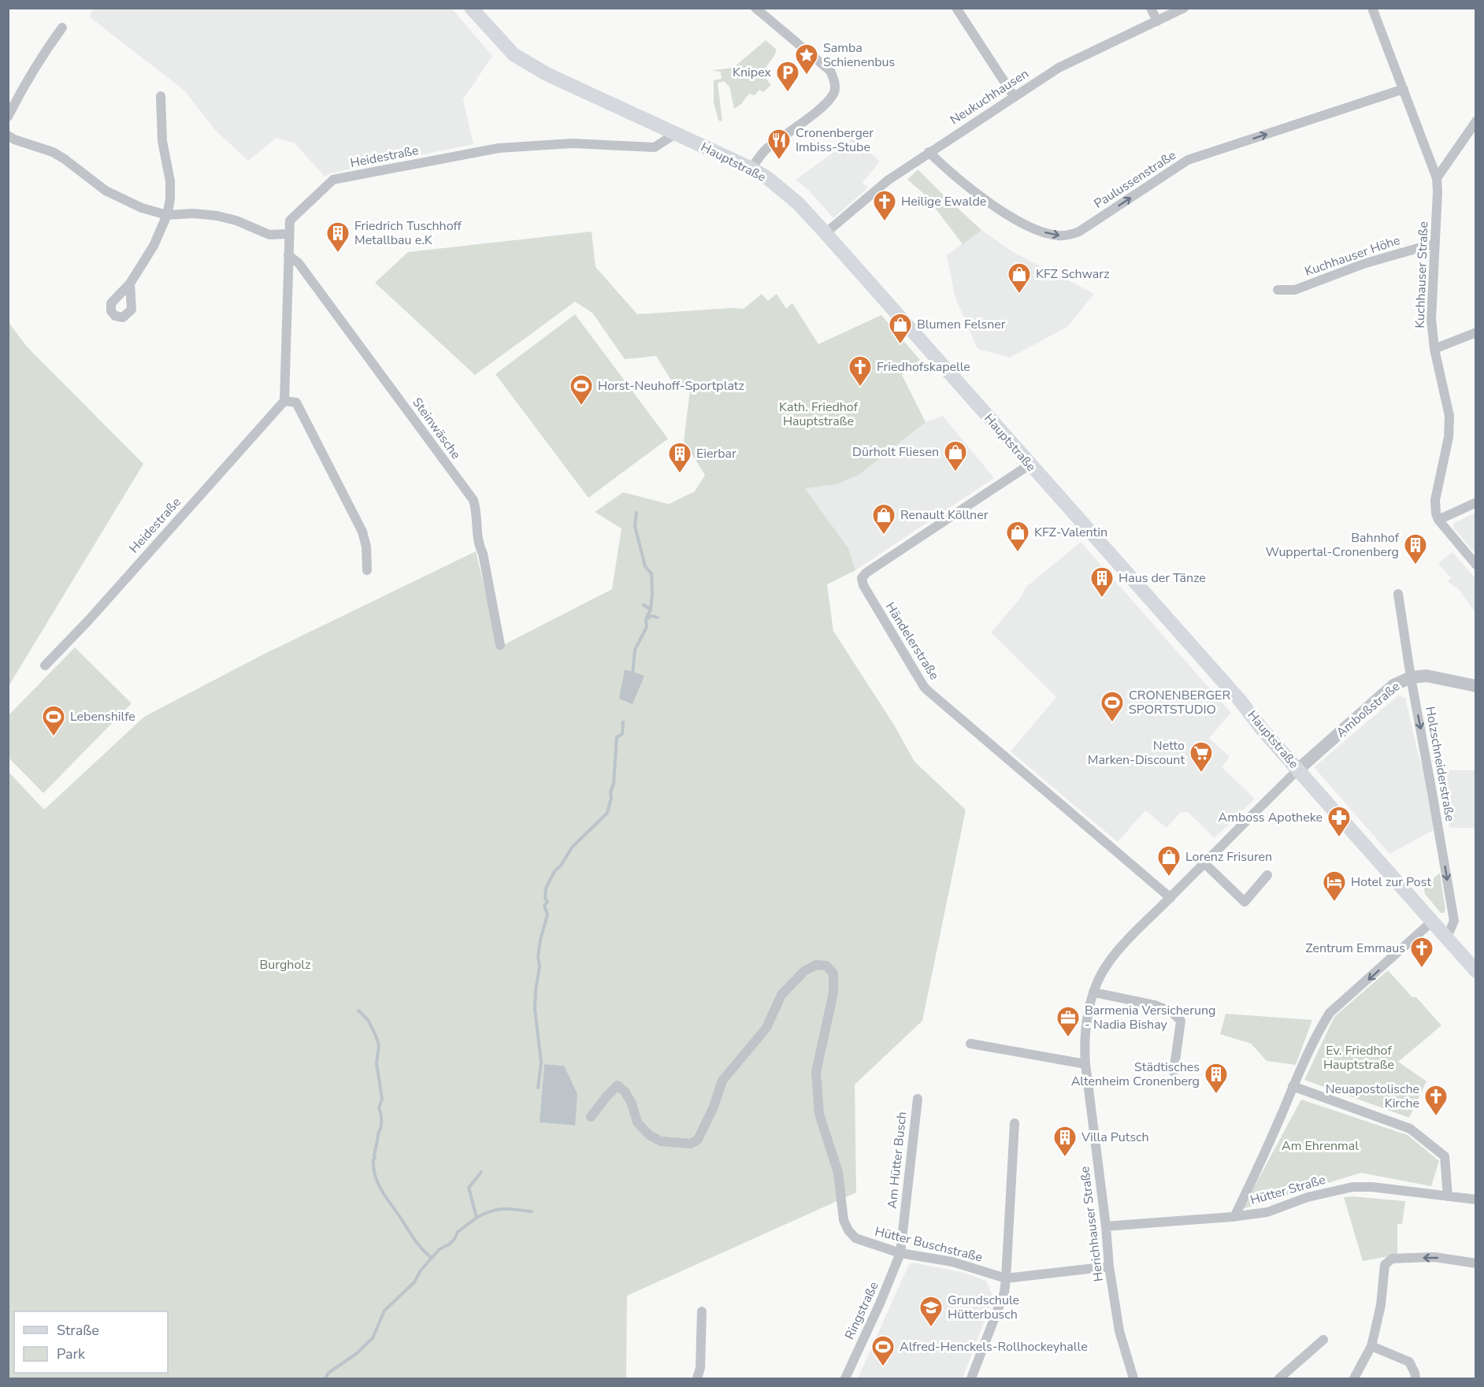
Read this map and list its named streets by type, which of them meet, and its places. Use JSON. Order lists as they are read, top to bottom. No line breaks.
{"streets":{"main road":["Hauptstraße"],"street":["Neukuchhausen","Heidestraße","Paulussenstraße","Kuchhauser Höhe","Kuchhauser Straße","Steinwäsche","Händelerstraße","Amboßstraße","Holzschneiderstraße","Am Hütter Busch","Hütter Straße","Herichhauser Straße","Hütter Buschstraße","Ringstraße"]},"crossings":[["Neukuchhausen","Hauptstraße"],["Neukuchhausen","Paulussenstraße"],["Heidestraße","Hauptstraße"],["Heidestraße","Steinwäsche"],["Hauptstraße","Händelerstraße"],["Hauptstraße","Amboßstraße"],["Hauptstraße","Holzschneiderstraße"],["Hauptstraße","Herichhauser Straße"],["Paulussenstraße","Kuchhauser Straße"],["Kuchhauser Höhe","Kuchhauser Straße"],["Händelerstraße","Herichhauser Straße"],["Amboßstraße","Holzschneiderstraße"],["Amboßstraße","Herichhauser Straße"],["Am Hütter Busch","Hütter Buschstraße"],["Am Hütter Busch","Ringstraße"],["Hütter Straße","Herichhauser Straße"],["Herichhauser Straße","Hütter Buschstraße"],["Hütter Buschstraße","Ringstraße"]],"one_way":["Paulussenstraße","Holzschneiderstraße"],"parks":["Kath. Friedhof Hauptstraße","Burgholz","Ev. Friedhof Hauptstraße","Am Ehrenmal"],"places":{"place":["Samba Schienenbus"],"parking":["Knipex"],"restaurant":["Cronenberger Imbiss-Stube"],"church":["Heilige Ewalde","Friedhofskapelle","Zentrum Emmaus","Neuapostolische Kirche"],"building":["Friedrich Tuschhoff Metallbau e.K","Eierbar","Bahnhof Wuppertal-Cronenberg","Haus der Tänze","Städtisches Altenheim Cronenberg","Villa Putsch"],"shop":["KFZ Schwarz","Blumen Felsner","Dürholt Fliesen","Renault Köllner","KFZ-Valentin","Lorenz Frisuren"],"sports":["Horst-Neuhoff-Sportplatz","CRONENBERGER SPORTSTUDIO","Lebenshilfe","Alfred-Henckels-Rollhockeyhalle"],"supermarket":["Netto Marken-Discount"],"pharmacy":["Amboss Apotheke"],"hotel":["Hotel zur Post"],"office":["Barmenia Versicherung - Nadia Bishay"],"school or university":["Grundschule Hütterbusch"]},"legend":["Straße","Park"]}
